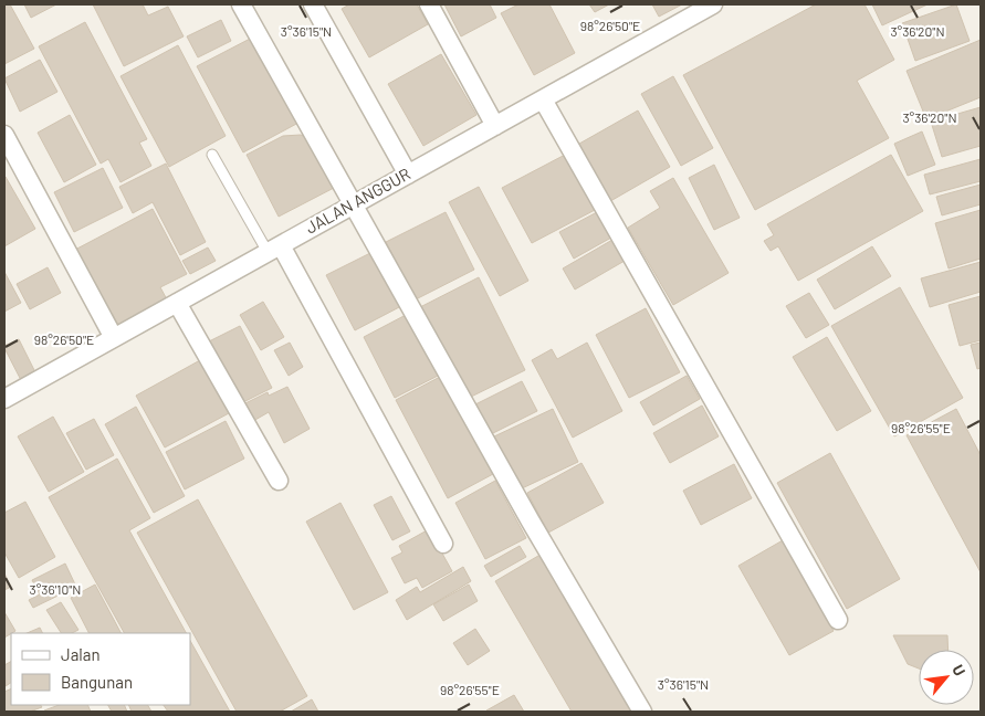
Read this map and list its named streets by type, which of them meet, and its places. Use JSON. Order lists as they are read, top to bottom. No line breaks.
{"streets":{"street":["JALAN ANGGUR"]},"legend":["Jalan","Bangunan"],"north":"top right","coordinates":["98°26'50\"E","3°36'15\"N","3°36'20\"N","98°26'55\"E","3°36'10\"N"]}
